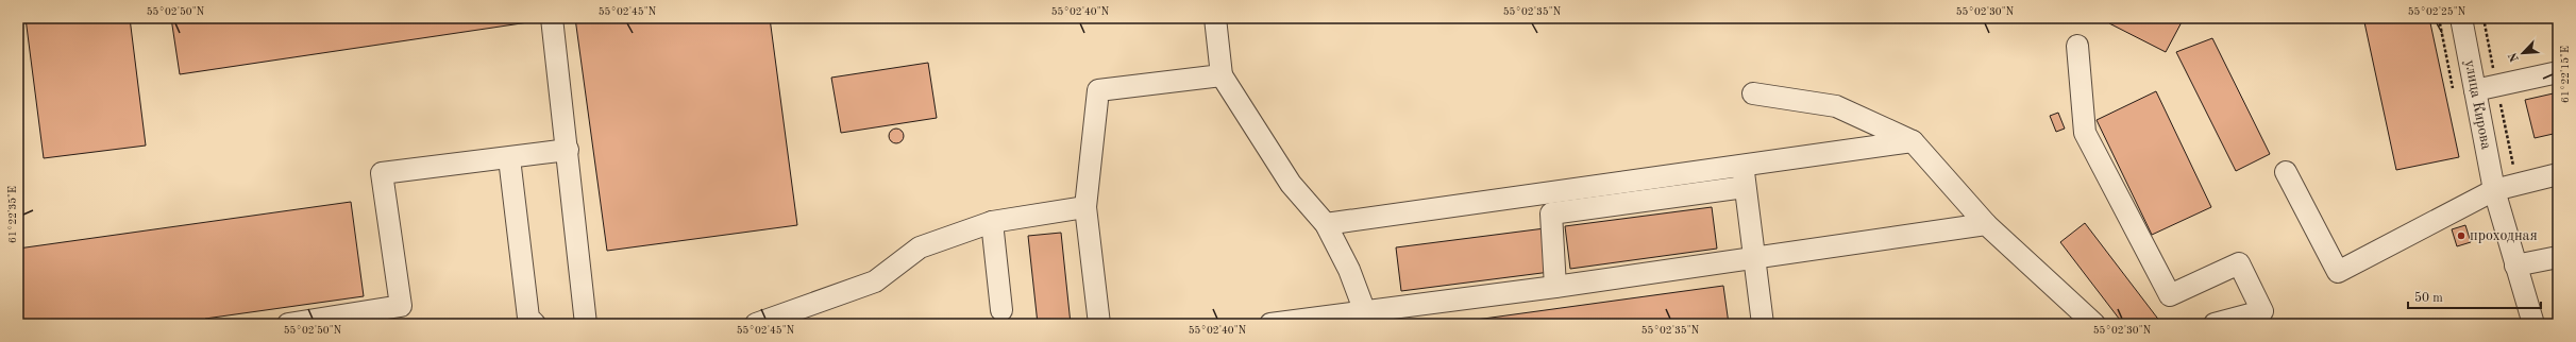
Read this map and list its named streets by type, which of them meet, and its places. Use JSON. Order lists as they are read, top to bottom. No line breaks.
{"streets":{"street":["улица Кирова"]},"places":["проходная"],"scale_bar":"50 m","north":"bottom left","coordinates":["55°02'50\"N","55°02'45\"N","55°02'40\"N","55°02'35\"N","55°02'30\"N","55°02'25\"N","61°22'15\"E","61°22'35\"E"]}
